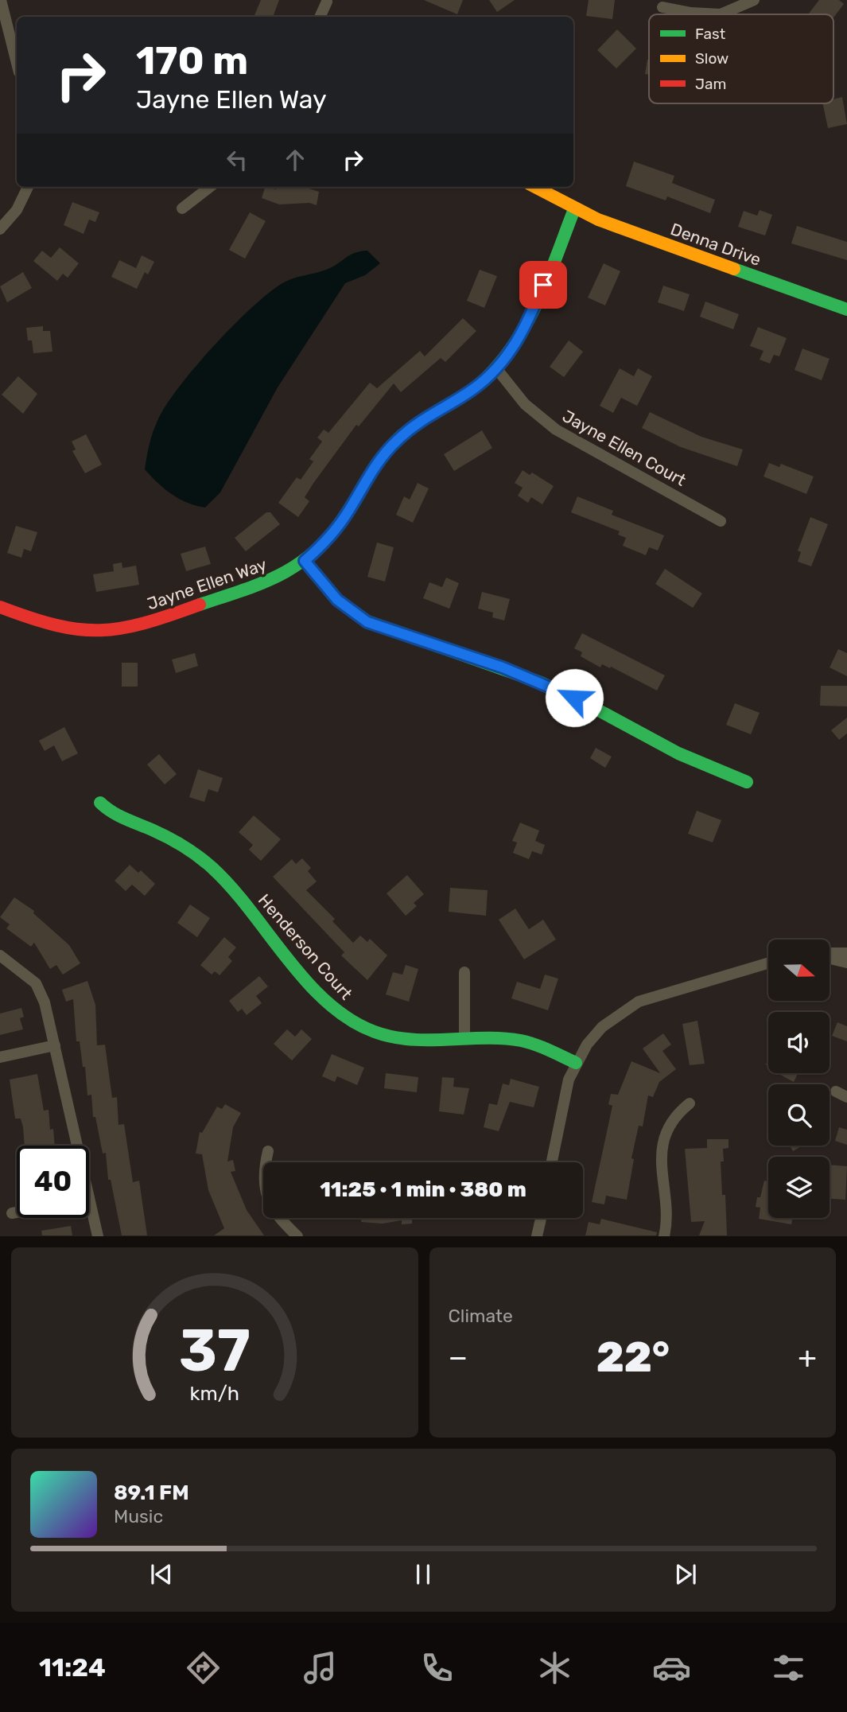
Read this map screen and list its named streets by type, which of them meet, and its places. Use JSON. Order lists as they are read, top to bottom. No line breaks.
{"streets":{"street":["Denna Drive","Jayne Ellen Court","Jayne Ellen Way","Henderson Court"]},"crossings":[["Denna Drive","Jayne Ellen Way"],["Jayne Ellen Court","Jayne Ellen Way"]],"legend":["Fast","Slow","Jam"],"north":"right","page":{"turn":["170 m","Jayne Ellen Way"],"limit":"40","trip":"11:25 · 1 min · 380 m","tile":"Climate","heat":["−","22°","+"],"song":["89.1 FM","Music"],"tabs":"11:24","gauge":["37","km/h"]}}
